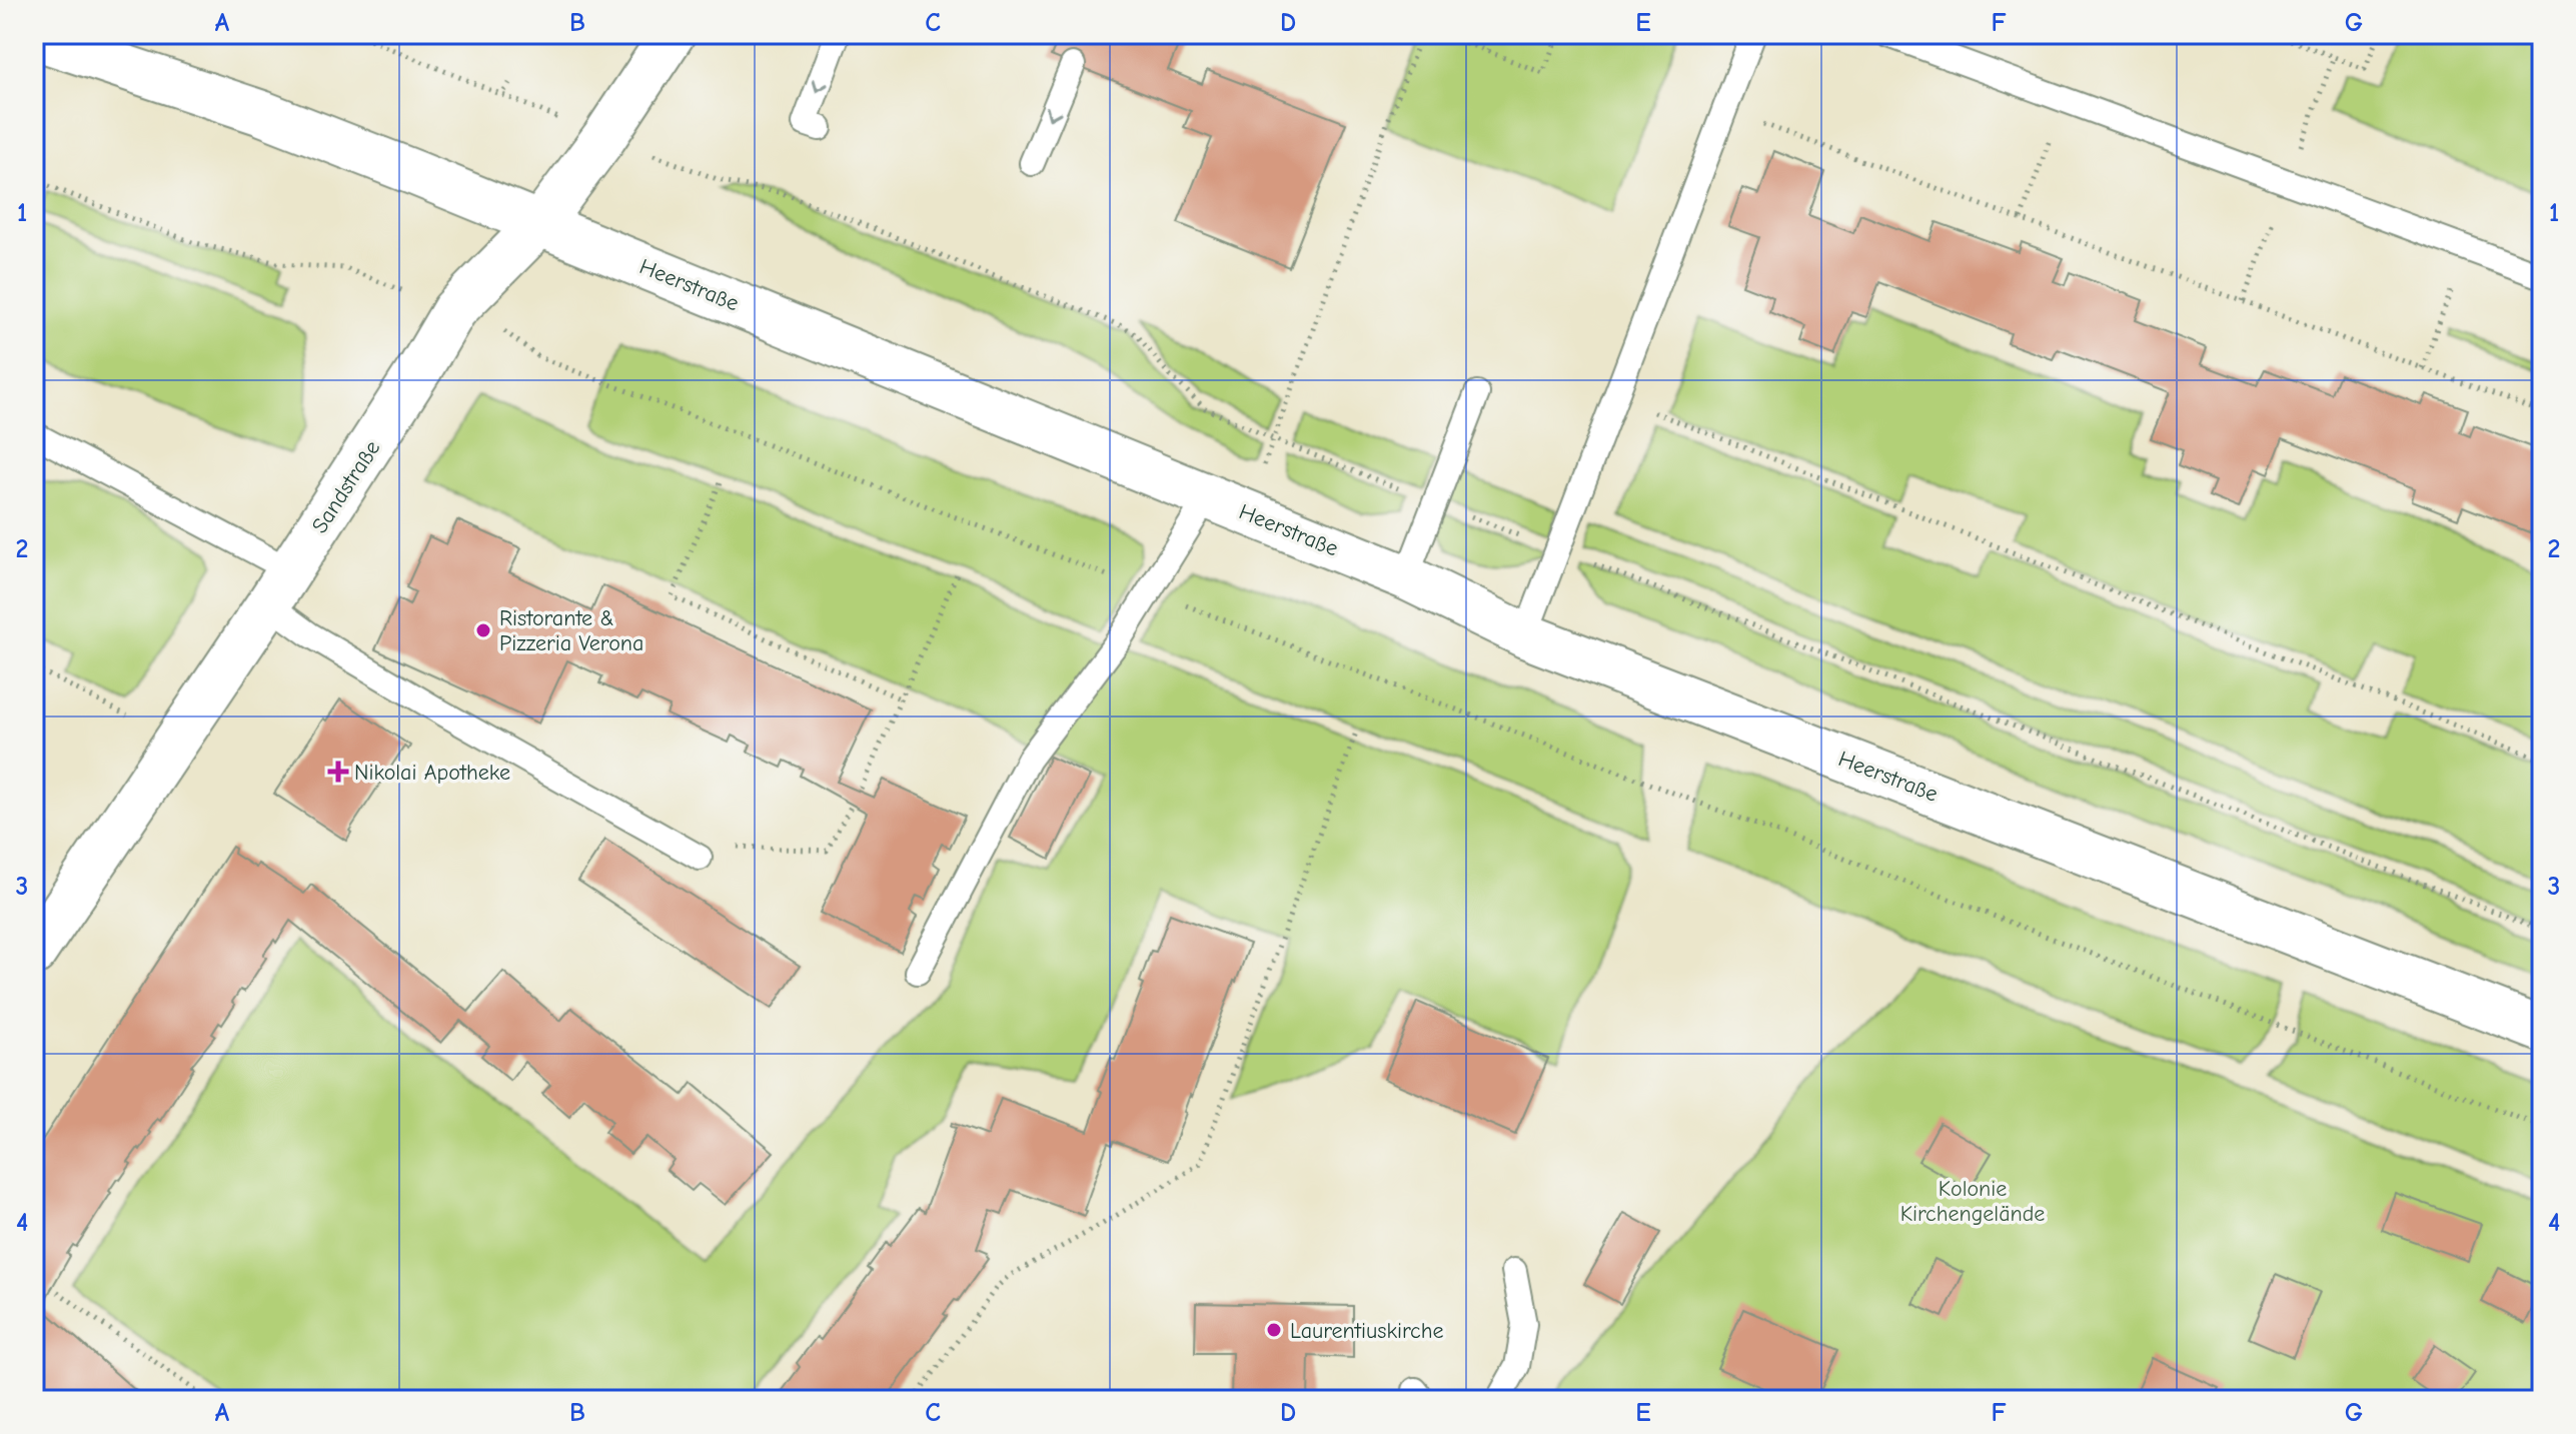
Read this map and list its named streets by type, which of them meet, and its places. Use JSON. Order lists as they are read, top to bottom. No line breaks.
{"streets":{"main road":["Heerstraße","Sandstraße"]},"crossings":[["Heerstraße","Sandstraße"]],"parks":["Kolonie Kirchengelände"],"places":{"other":["Ristorante & Pizzeria Verona","Laurentiuskirche"],"health":["Nikolai Apotheke"]},"grid":{"columns":["A","B","C","D","E","F","G"],"rows":["1","2","3","4"]}}
